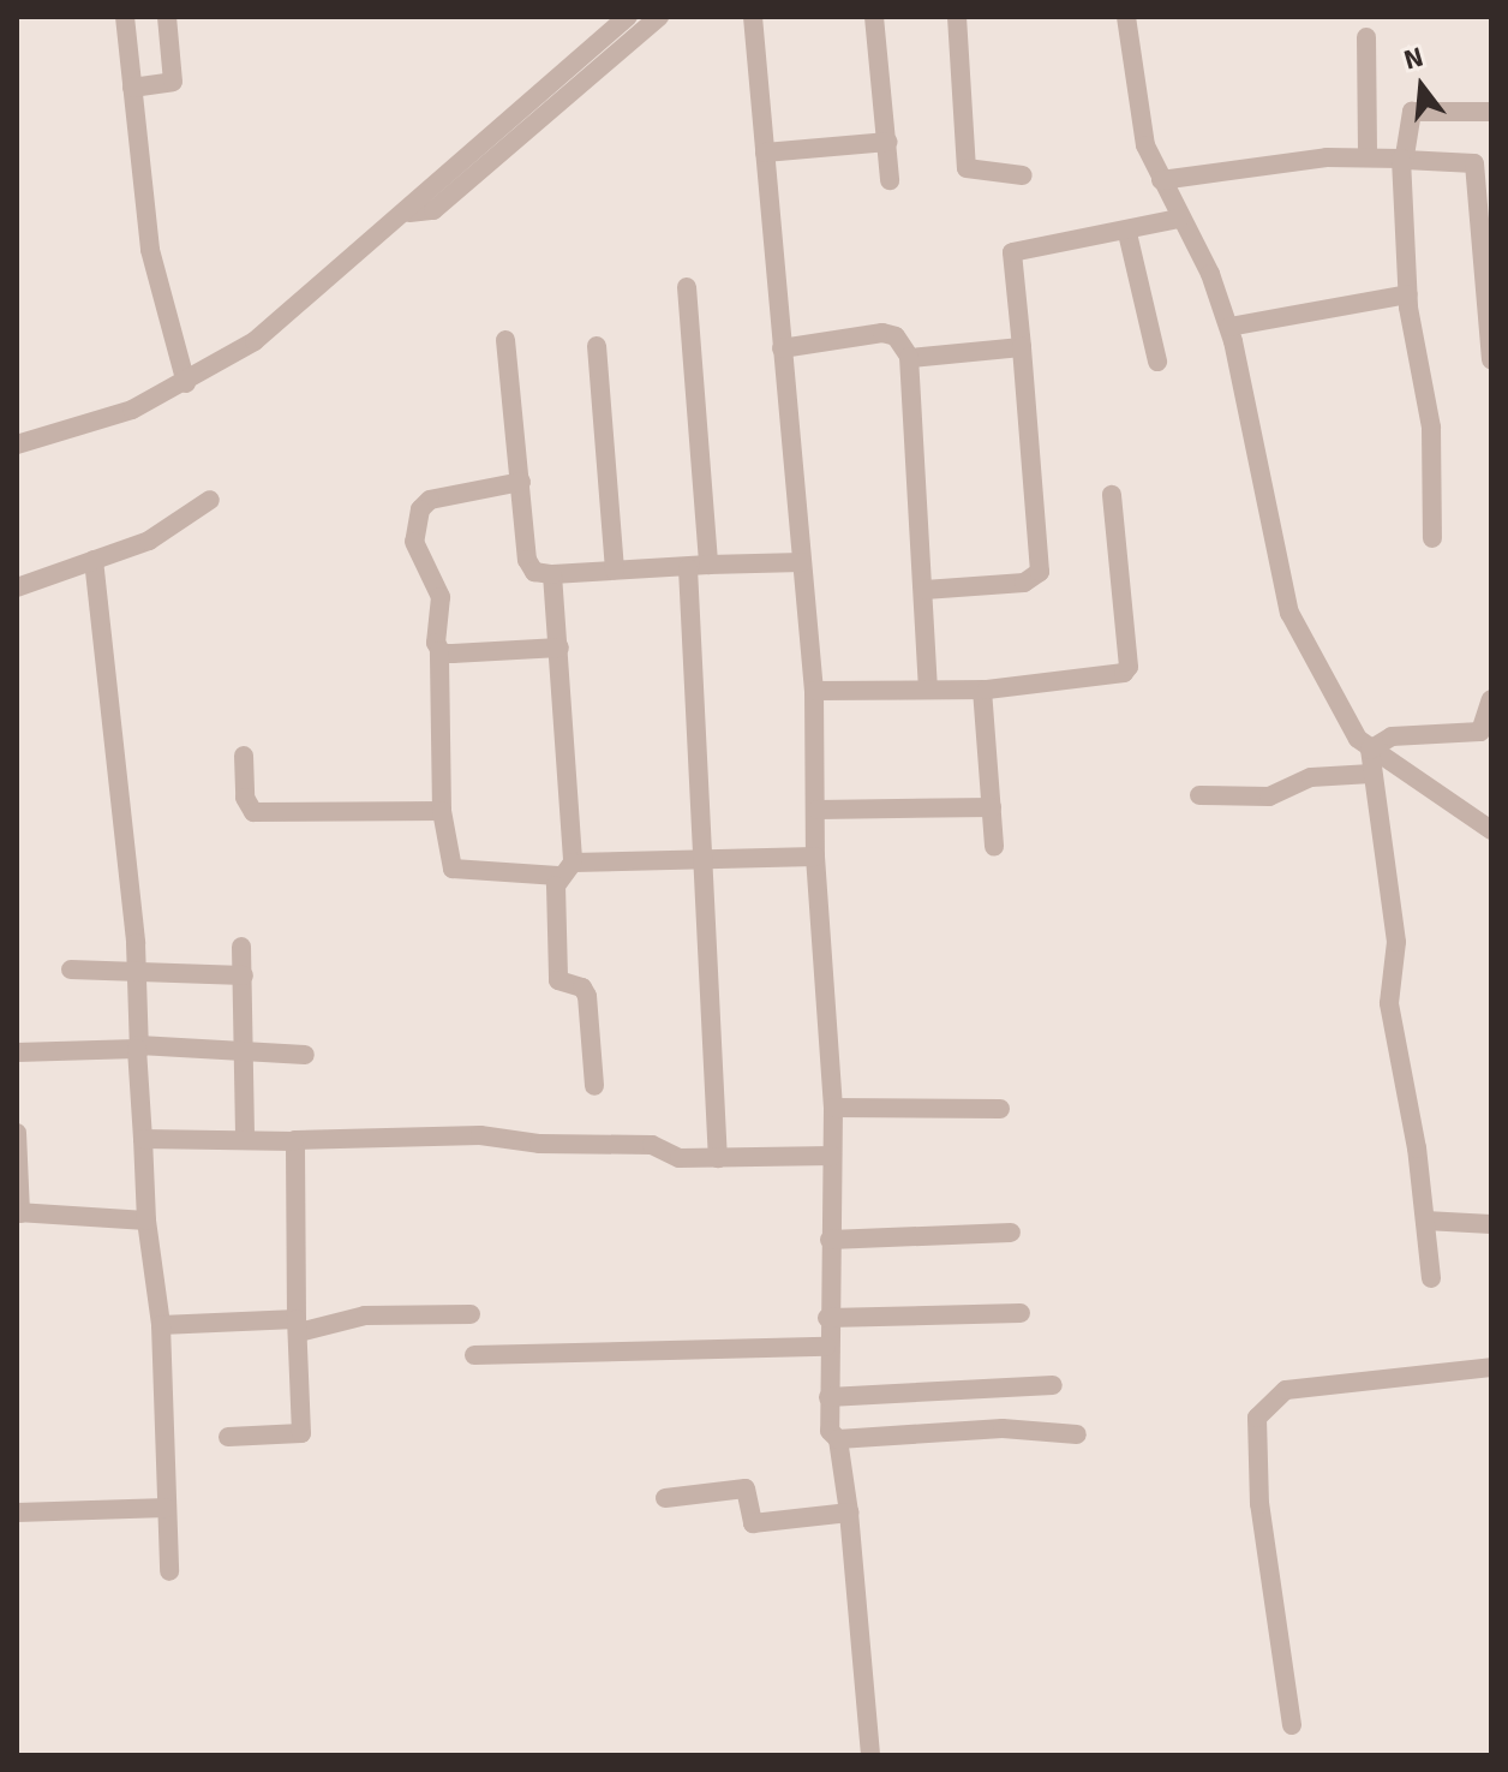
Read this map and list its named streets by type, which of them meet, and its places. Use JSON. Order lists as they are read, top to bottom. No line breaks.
{"north":"top"}
